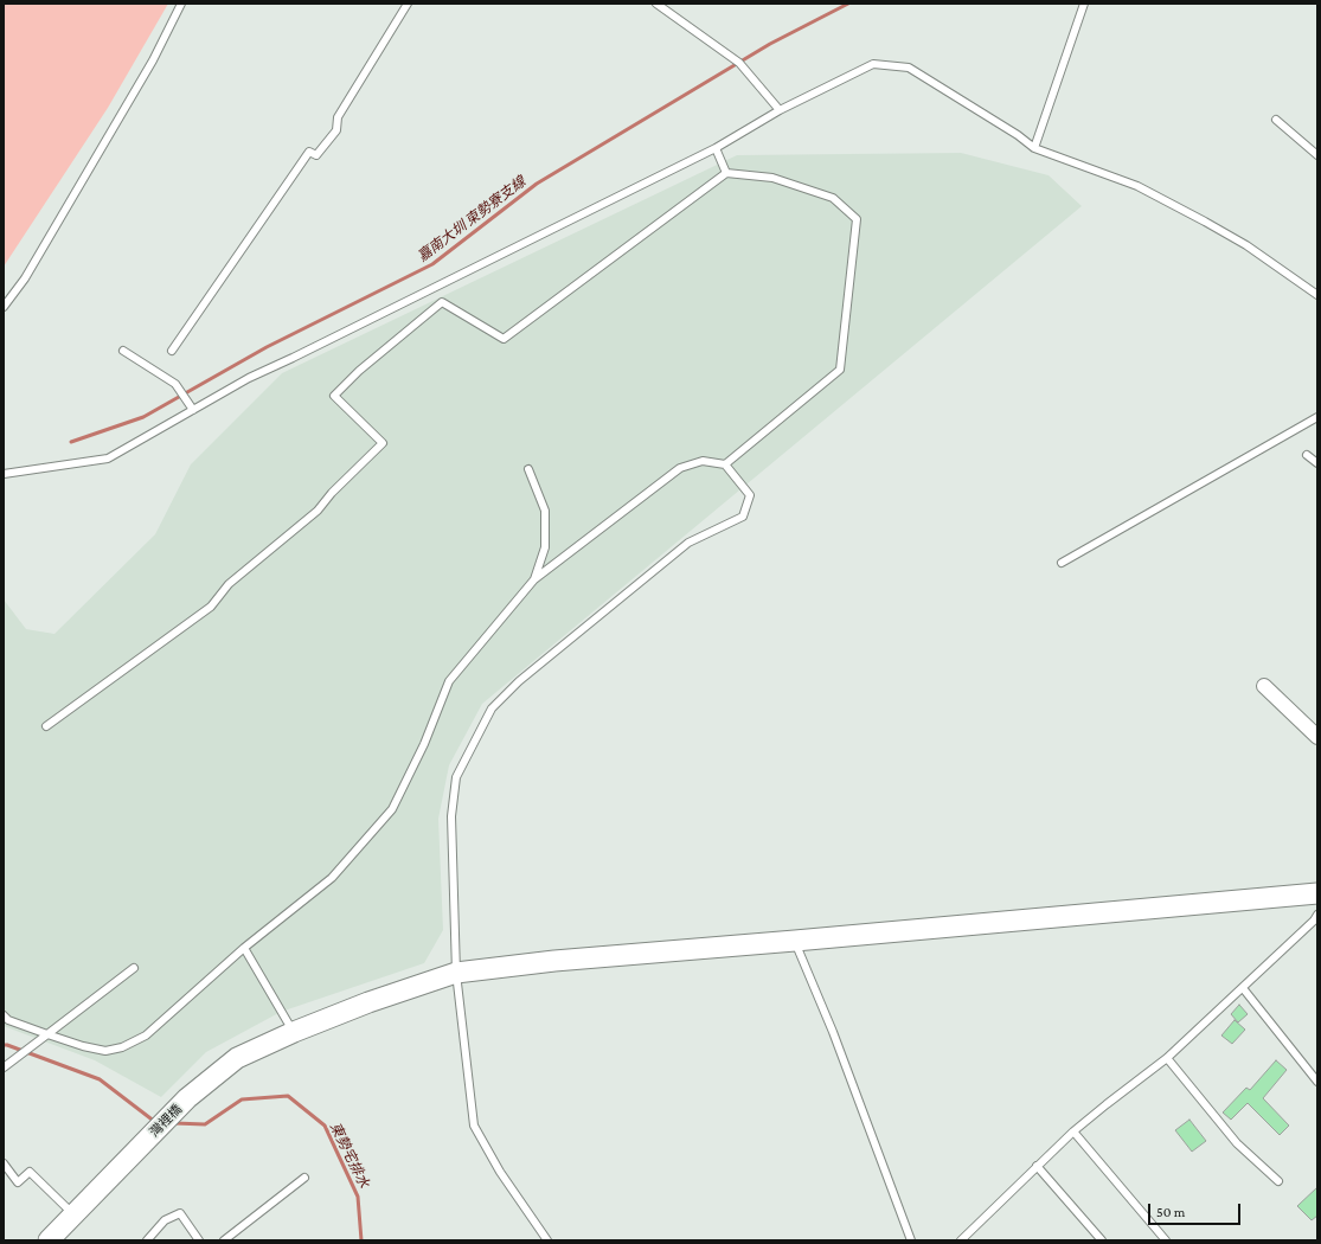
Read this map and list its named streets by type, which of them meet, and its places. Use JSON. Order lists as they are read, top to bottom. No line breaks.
{"streets":{"street":["灣裡橋"]},"water":["嘉南大圳 東勢寮支線","東勢宅排水"],"scale_bar":"50 m"}
